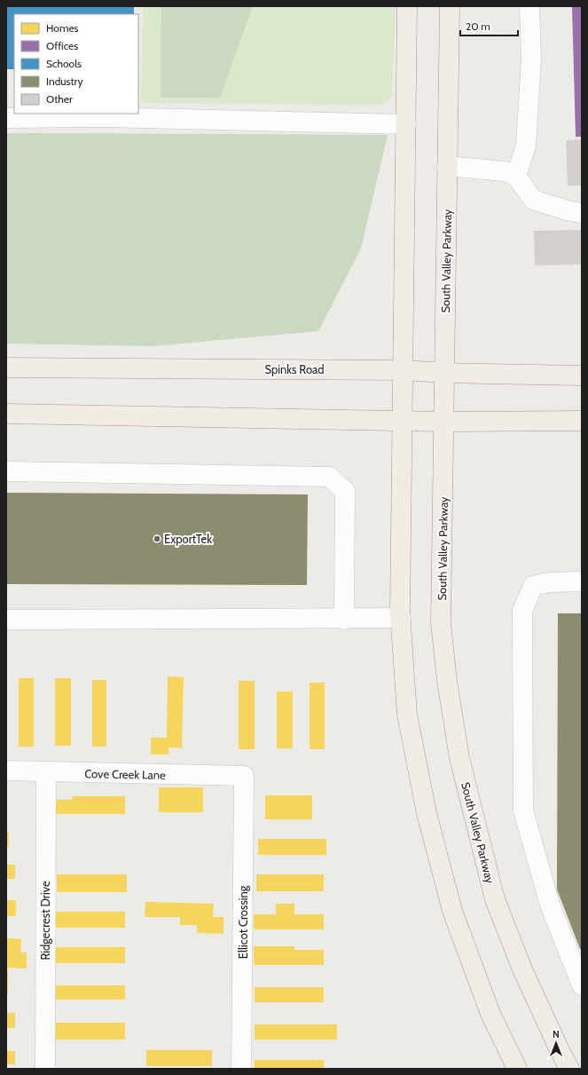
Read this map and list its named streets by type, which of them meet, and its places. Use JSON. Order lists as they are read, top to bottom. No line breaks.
{"streets":{"main road":["South Valley Parkway","Spinks Road"],"street":["Cove Creek Lane","Ridgecrest Drive","Ellicot Crossing"]},"crossings":[["South Valley Parkway","Spinks Road"],["Cove Creek Lane","Ridgecrest Drive"],["Cove Creek Lane","Ellicot Crossing"]],"places":["ExportTek"],"legend":["Homes","Offices","Schools","Industry","Other"],"scale_bar":"20 m","north":"top"}
